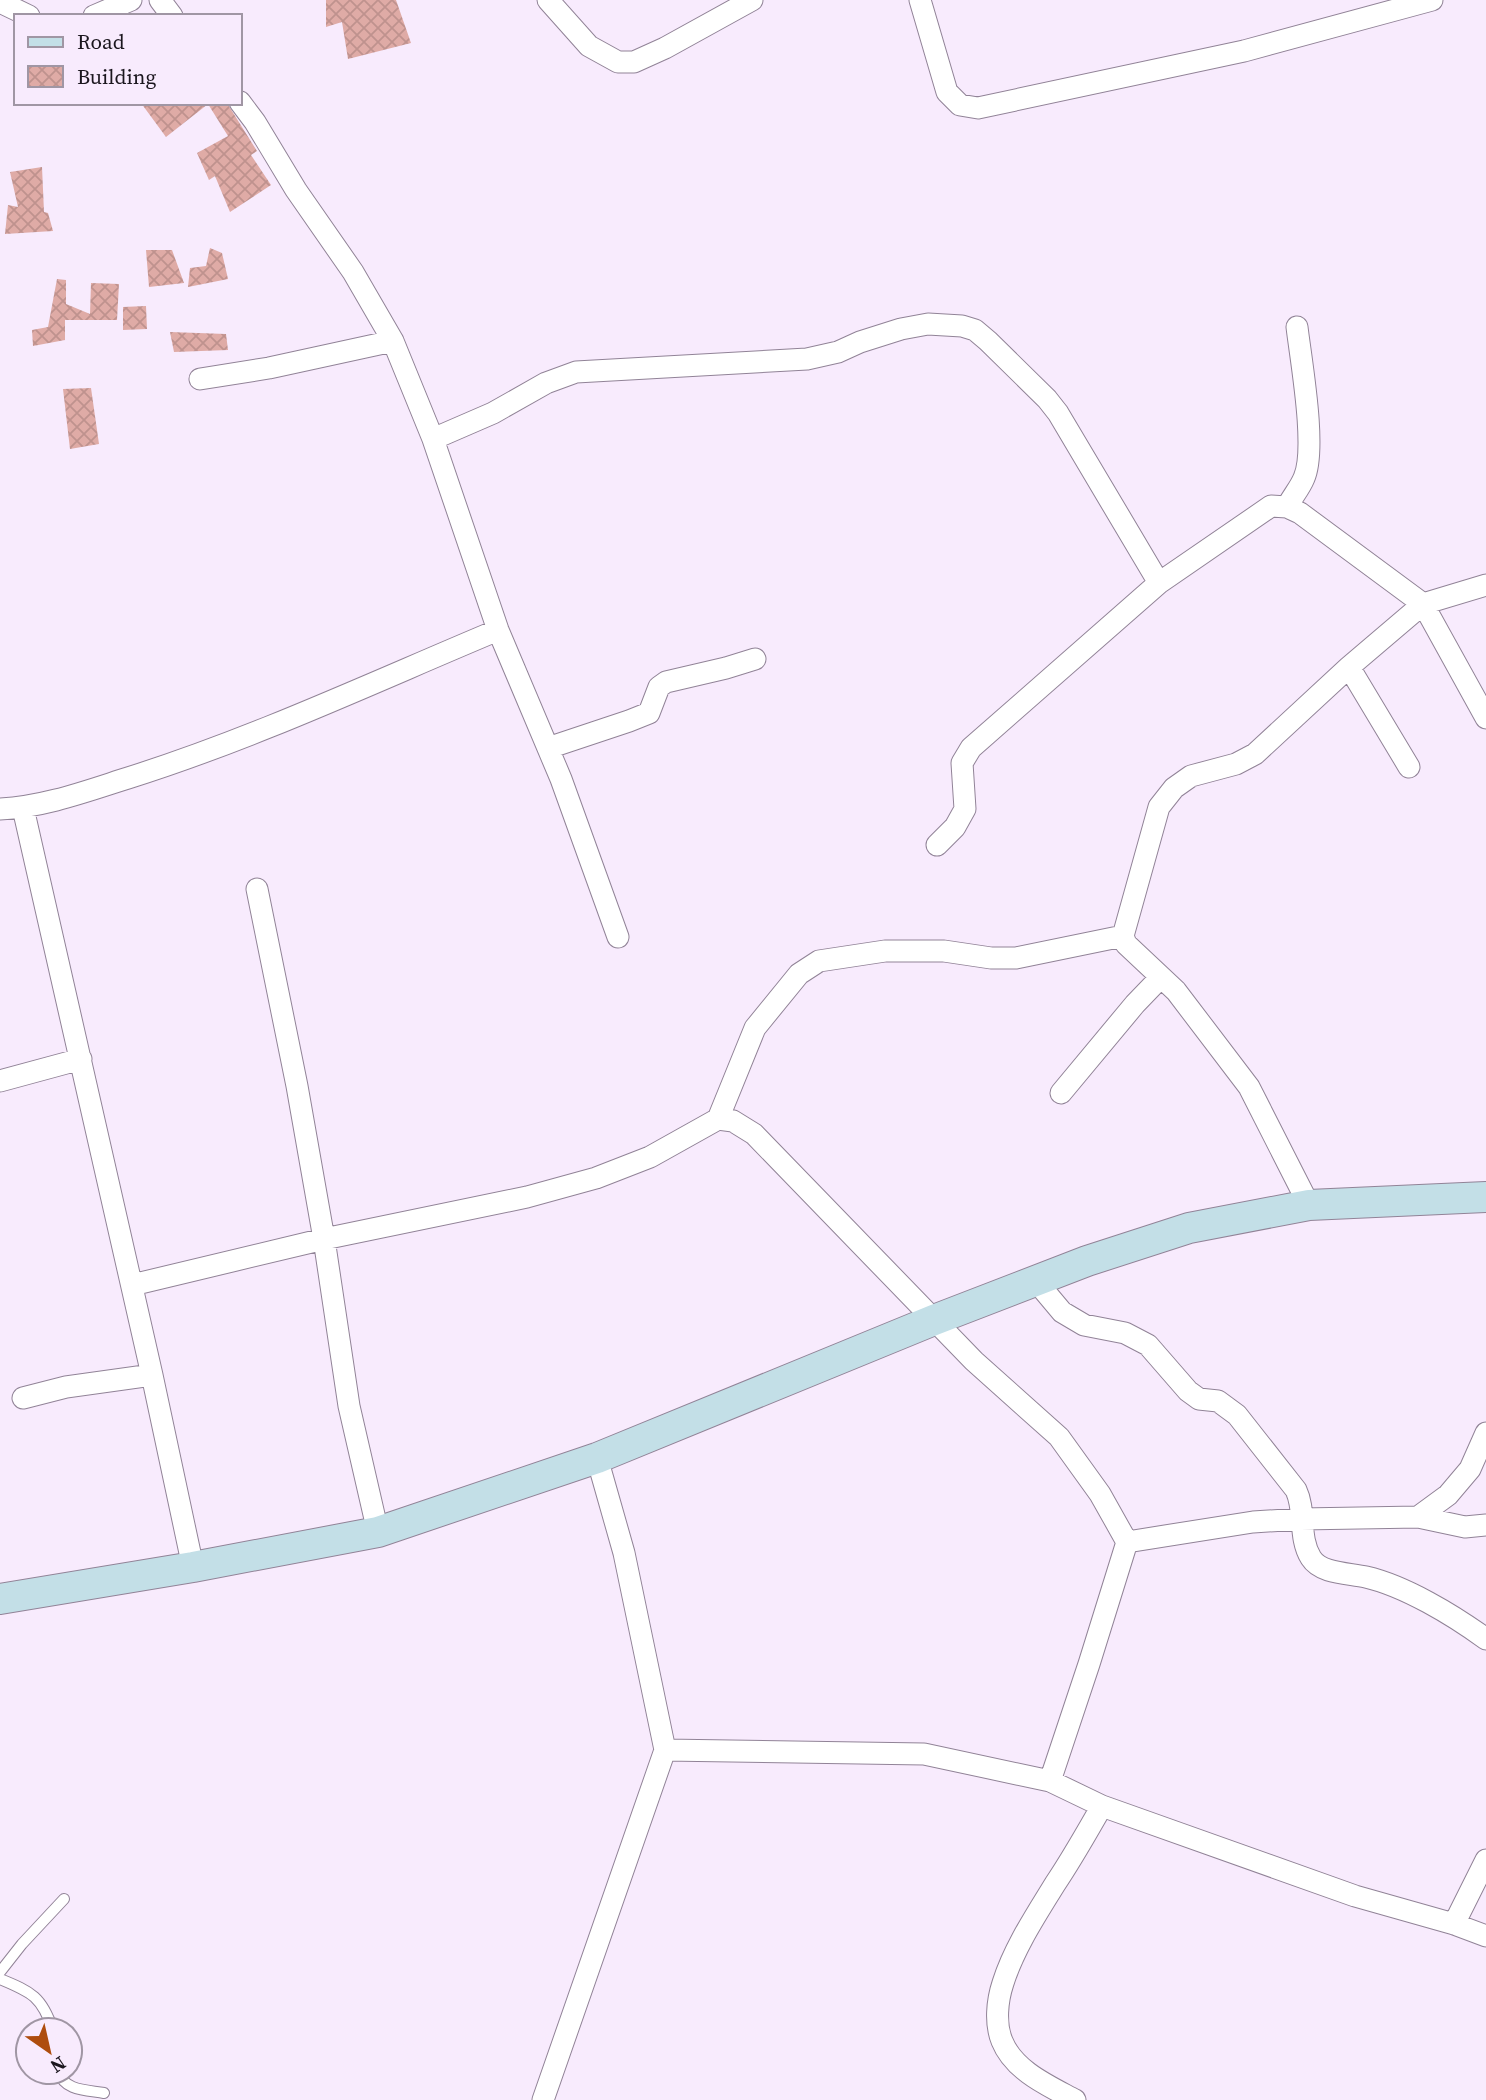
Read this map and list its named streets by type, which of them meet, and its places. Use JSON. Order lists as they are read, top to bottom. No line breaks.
{"legend":["Road","Building"],"north":"bottom right"}
